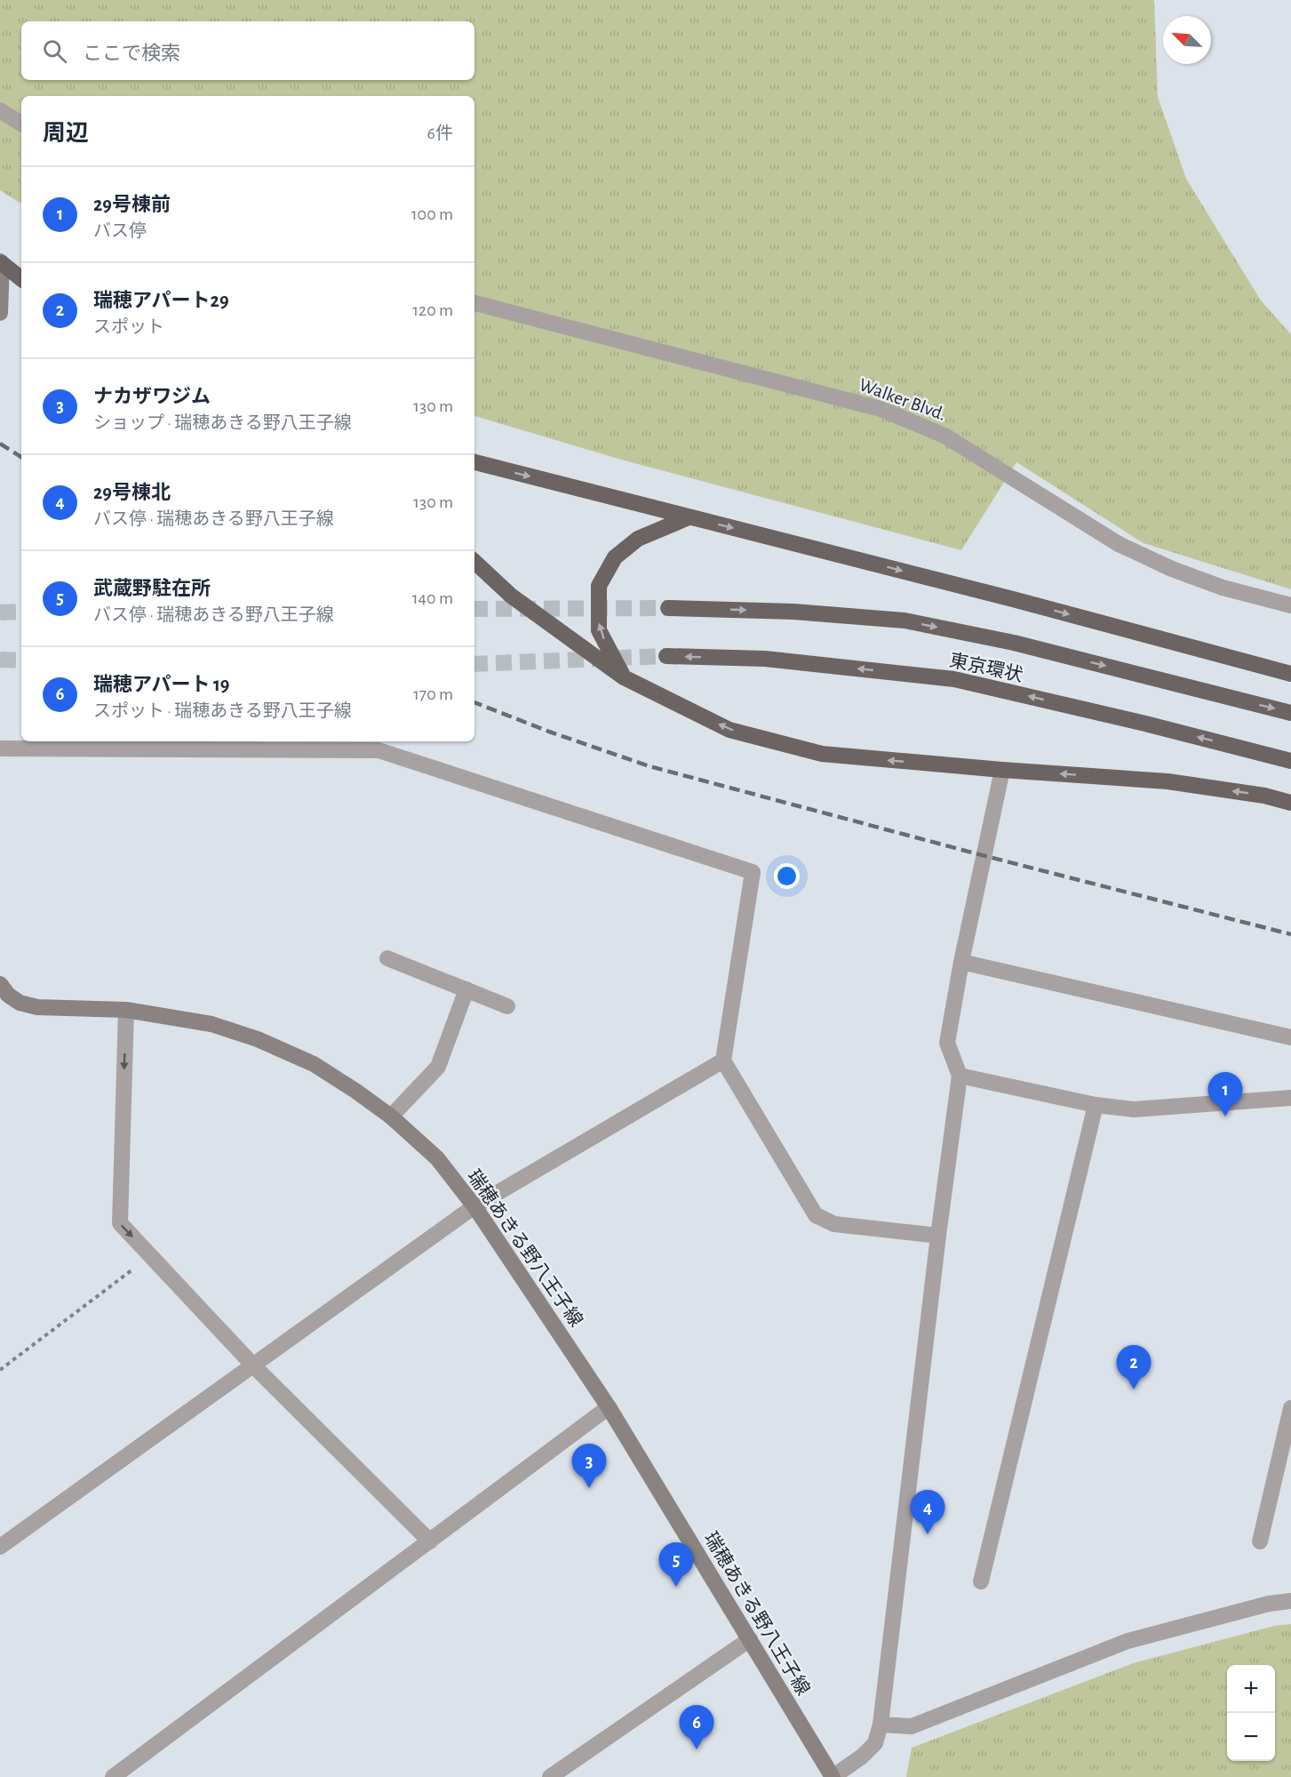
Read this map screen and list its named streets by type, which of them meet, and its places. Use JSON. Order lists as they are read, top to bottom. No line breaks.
{"streets":{"highway":["東京環状"],"main road":["瑞穂あきる野八王子線"],"street":["Walker Blvd."]},"north":"top left","page":{"search":"ここで検索","heading":["周辺","6件"],"list":[{"mark":"1","name":"29号棟前","note":"バス停","value":"100 m"},{"mark":"2","name":"瑞穂アパート29","note":"スポット","value":"120 m"},{"mark":"3","name":"ナカザワジム","note":"ショップ · 瑞穂あきる野八王子線","value":"130 m"},{"mark":"4","name":"29号棟北","note":"バス停 · 瑞穂あきる野八王子線","value":"130 m"},{"mark":"5","name":"武蔵野駐在所","note":"バス停 · 瑞穂あきる野八王子線","value":"140 m"},{"mark":"6","name":"瑞穂アパート 19","note":"スポット · 瑞穂あきる野八王子線","value":"170 m"}],"pins":["1","2","3","4","5","6"],"map_buttons":["+","−"]}}
